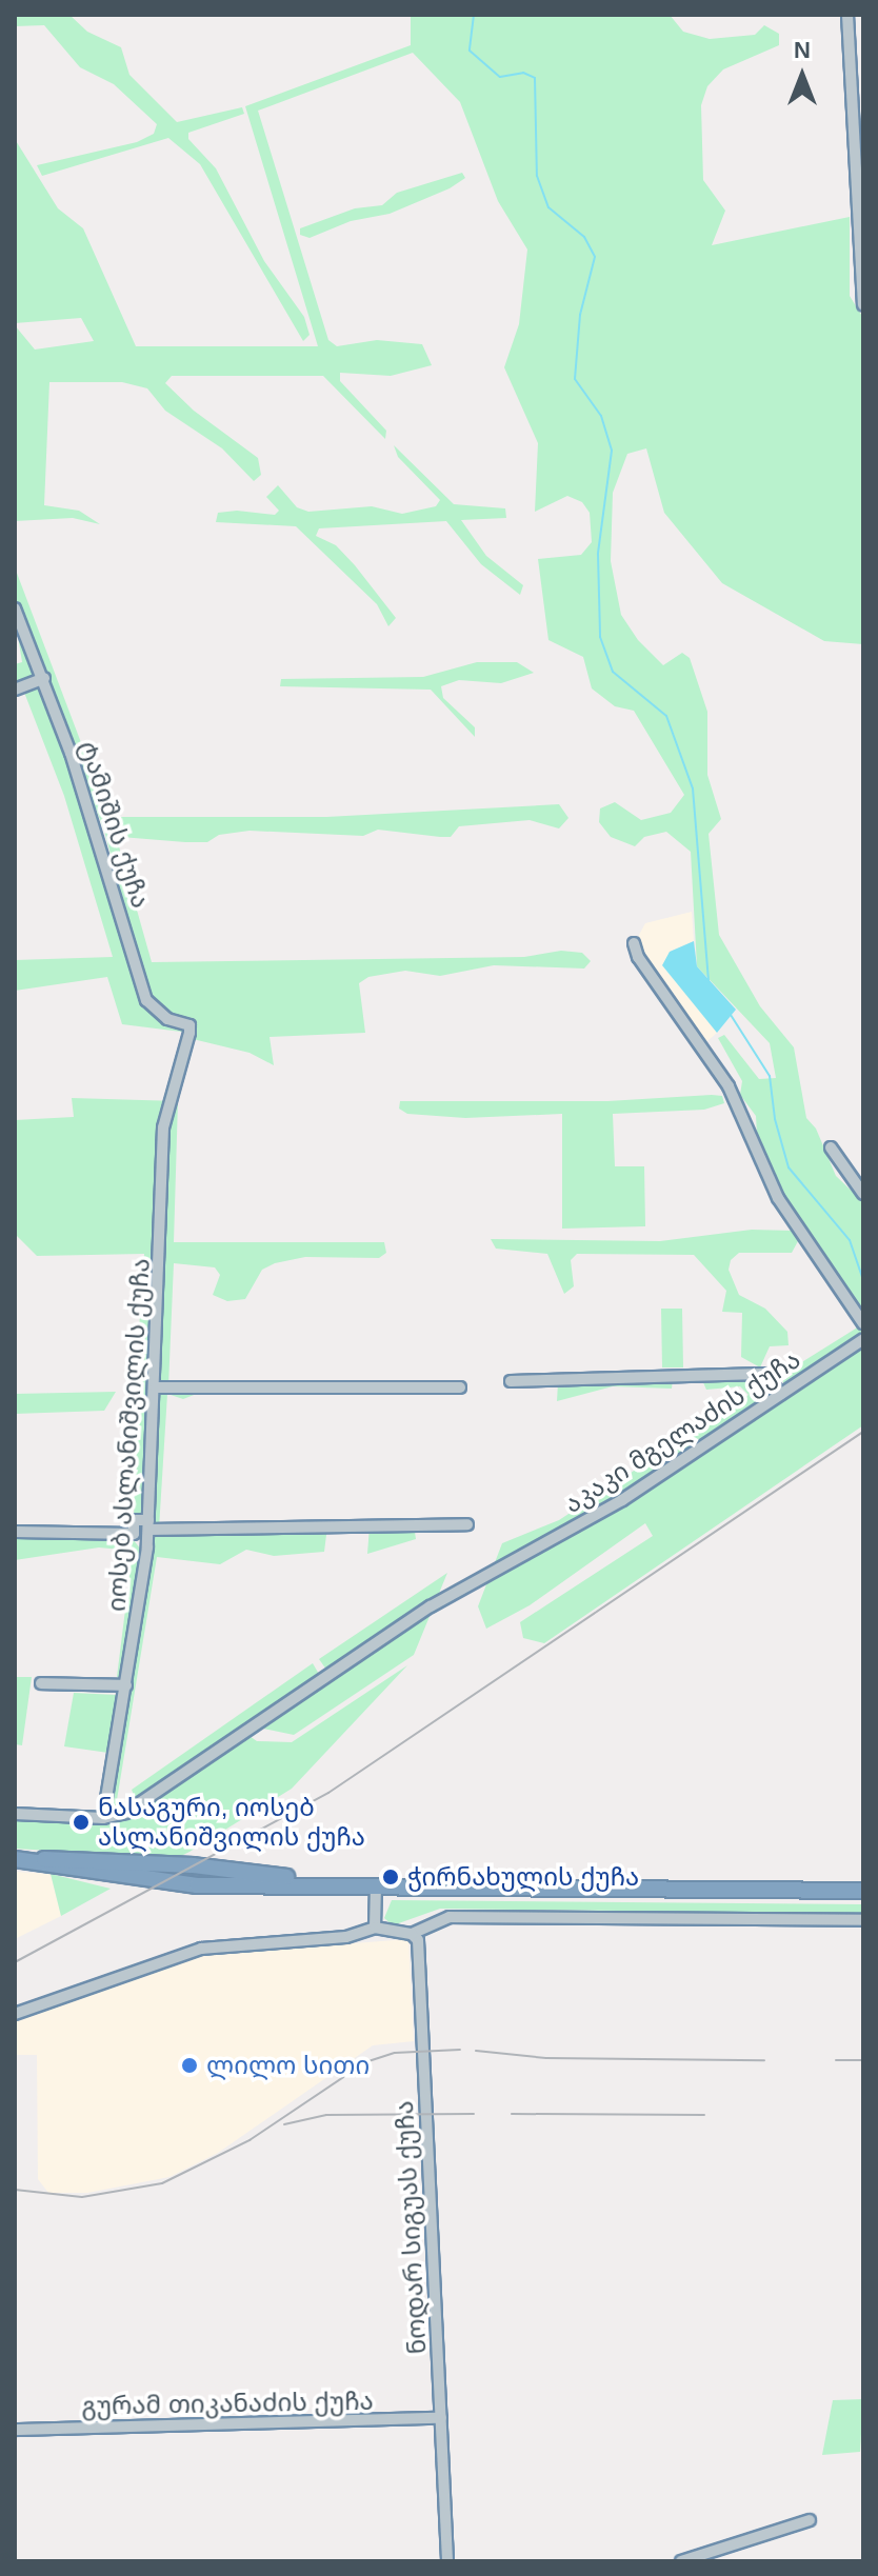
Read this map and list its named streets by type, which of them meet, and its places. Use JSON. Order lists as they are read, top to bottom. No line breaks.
{"streets":{"street":["ტამიშის ქუჩა","აკაკი მგელაძის ქუჩა","იოსებ ასლანიშვილის ქუჩა","ნოდარ სიგუას ქუჩა","გურამ თიკანაძის ქუჩა"]},"crossings":[["ტამიშის ქუჩა","იოსებ ასლანიშვილის ქუჩა"],["აკაკი მგელაძის ქუჩა","იოსებ ასლანიშვილის ქუჩა"],["ნოდარ სიგუას ქუჩა","გურამ თიკანაძის ქუჩა"]],"places":["ნასაგური, იოსებ ასლანიშვილის ქუჩა","ჭირნახულის ქუჩა","ლილო სითი"],"north":"top"}
